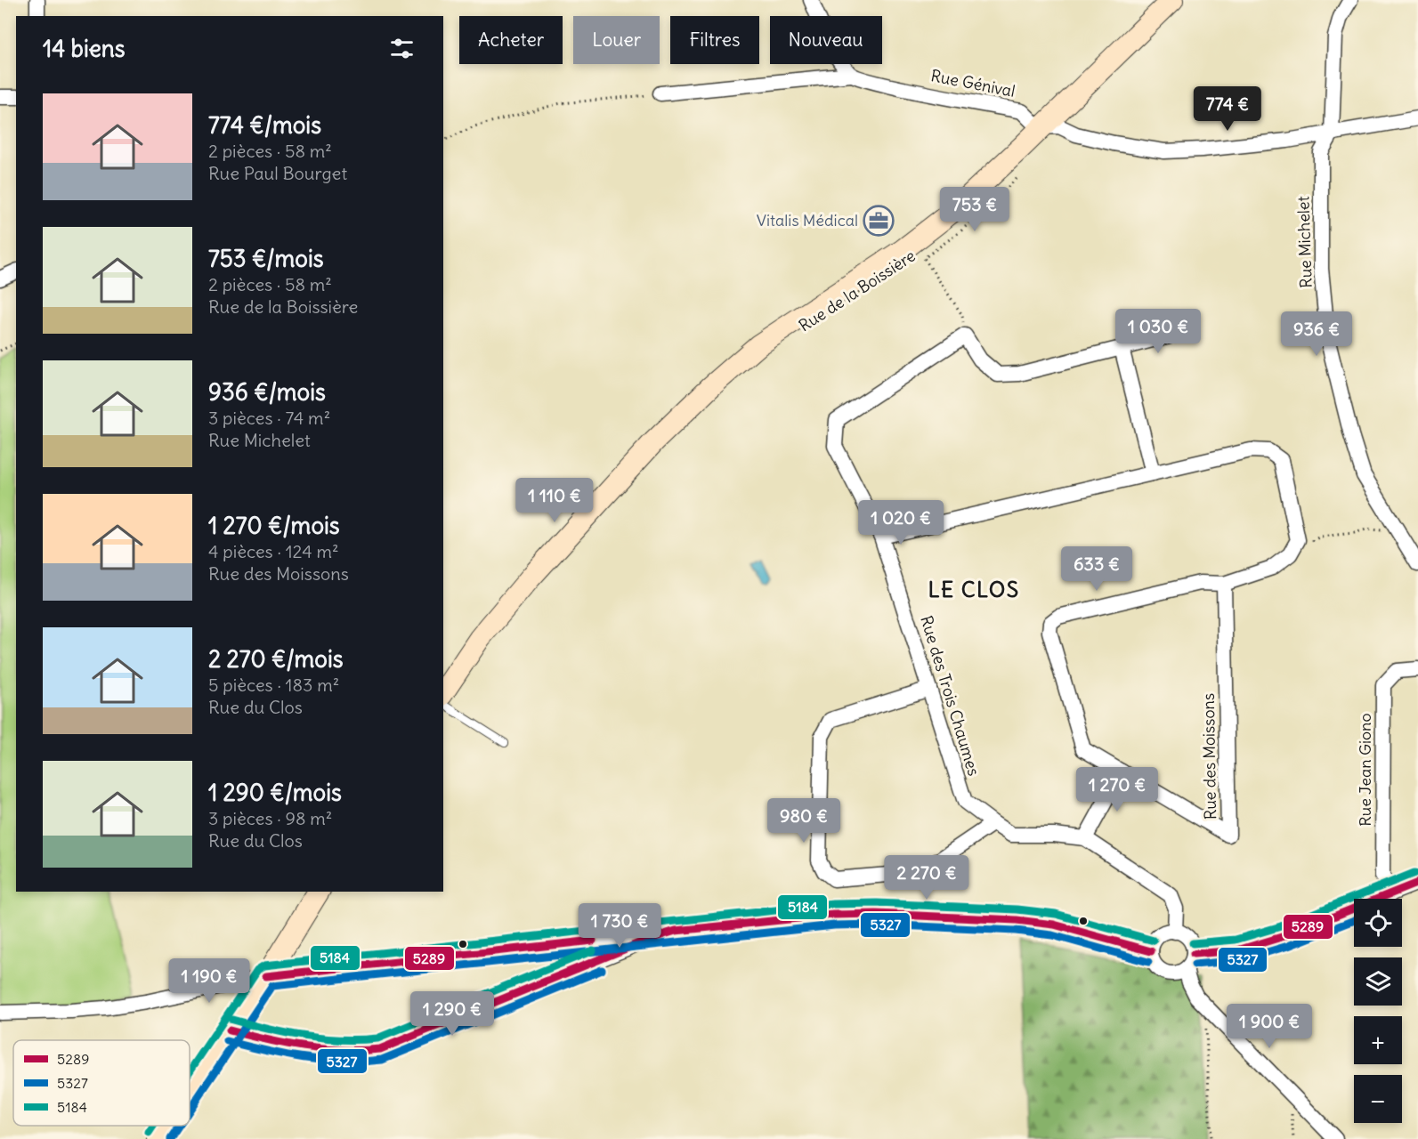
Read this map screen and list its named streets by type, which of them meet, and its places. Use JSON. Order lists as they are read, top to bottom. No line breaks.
{"streets":{"main road":["Rue de la Boissière"],"street":["Rue Génival","Rue Michelet","Rue des Trois Chaumes","Rue des Moissons","Rue Jean Giono"]},"crossings":[["Rue Génival","Rue Michelet"],["Rue Génival","Rue de la Boissière"]],"districts":["LE CLOS"],"places":{"office":["Vitalis Médical"]},"lines":["transit line 5184","transit line 5289","transit line 5327"],"legend":["5289","5327","5184"],"page":{"chip":["Acheter","Louer","Filtres","Nouveau"],"heading":"14 biens","list":[{"name":"774 €/mois","note":"2 pièces · 58 m² · Rue Paul Bourget"},{"name":"753 €/mois","note":"2 pièces · 58 m² · Rue de la Boissière"},{"name":"936 €/mois","note":"3 pièces · 74 m² · Rue Michelet"},{"name":"1 270 €/mois","note":"4 pièces · 124 m² · Rue des Moissons"},{"name":"2 270 €/mois","note":"5 pièces · 183 m² · Rue du Clos"},{"name":"1 290 €/mois","note":"3 pièces · 98 m² · Rue du Clos"}],"price":["774 €","753 €","1 030 €","936 €","1 110 €","1 020 €","633 €","1 270 €","980 €","2 270 €","1 730 €","1 190 €","1 290 €","1 900 €"],"map_buttons":["+","−"]}}
